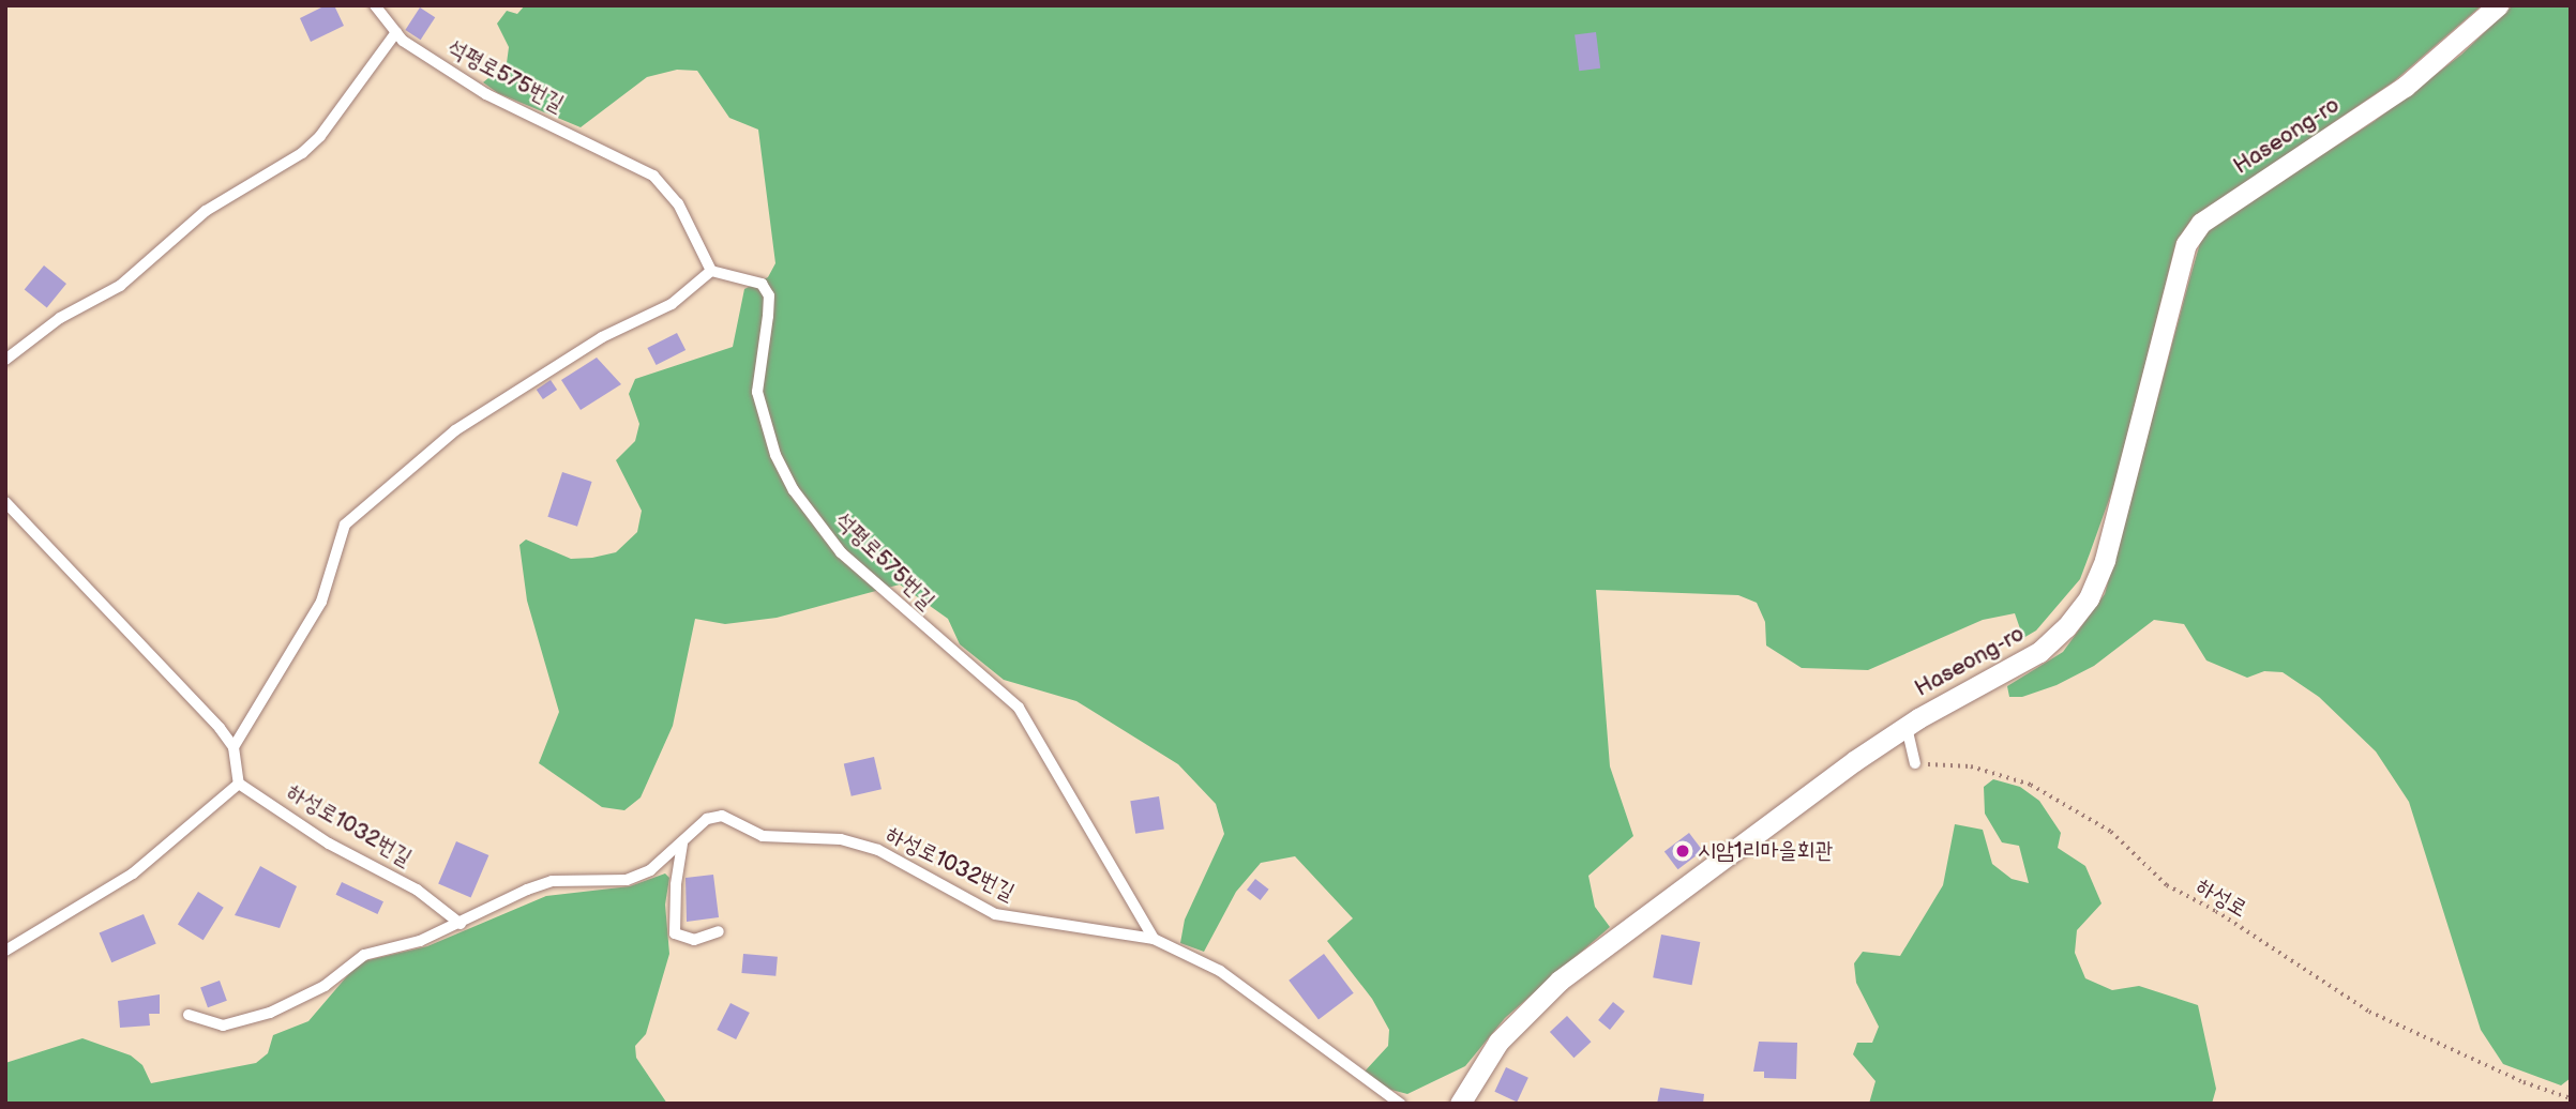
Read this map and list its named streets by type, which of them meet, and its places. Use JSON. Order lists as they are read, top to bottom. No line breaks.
{"streets":{"street":["Haseong-ro"],"lane":["석평로575번길","하성로1032번길"],"path":["하성로"]},"crossings":[["석평로575번길","하성로1032번길"]],"places":["시암1리마을회관"]}
